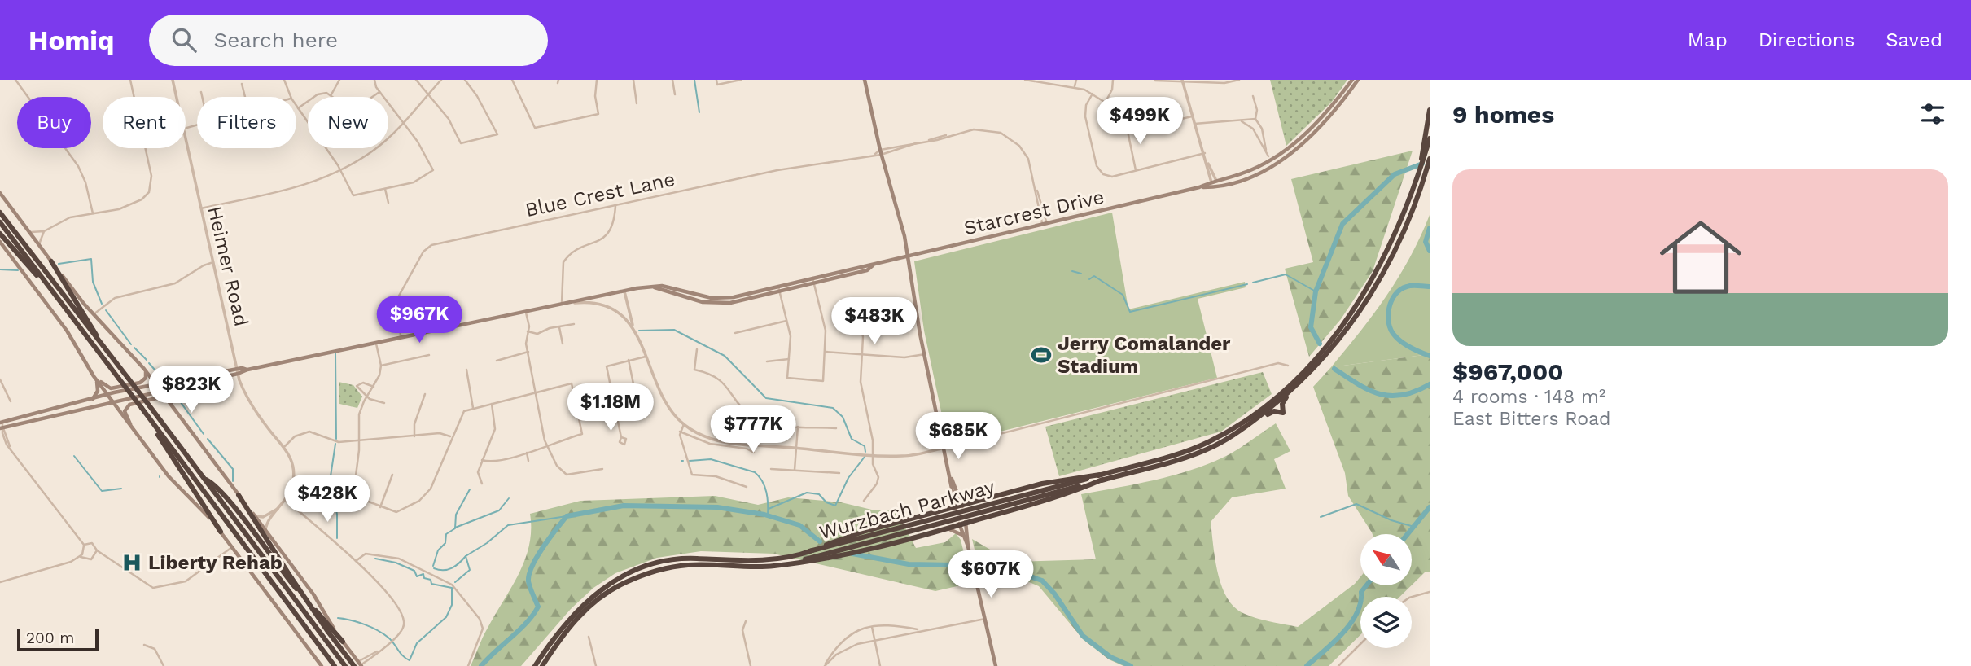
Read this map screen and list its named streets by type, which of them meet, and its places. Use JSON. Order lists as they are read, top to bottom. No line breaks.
{"streets":{"highway":["Wurzbach Parkway"],"main road":["Starcrest Drive"],"street":["Blue Crest Lane","Heimer Road"]},"crossings":[["Blue Crest Lane","Starcrest Drive"],["Starcrest Drive","Heimer Road"]],"places":{"sports":["Jerry Comalander Stadium"],"hospital":["Liberty Rehab"]},"scale_bar":"200 m","north":"top left","page":{"header":"Homiq","search":"Search here","nav":["Map","Directions","Saved"],"heading":"9 homes","price":["$499K","$967K","$483K","$823K","$1.18M","$777K","$685K","$428K","$607K"],"chip":["Buy","Rent","Filters","New"],"list":[{"name":"$967,000","note":"4 rooms · 148 m² · East Bitters Road"}],"scale":"200 m"}}
